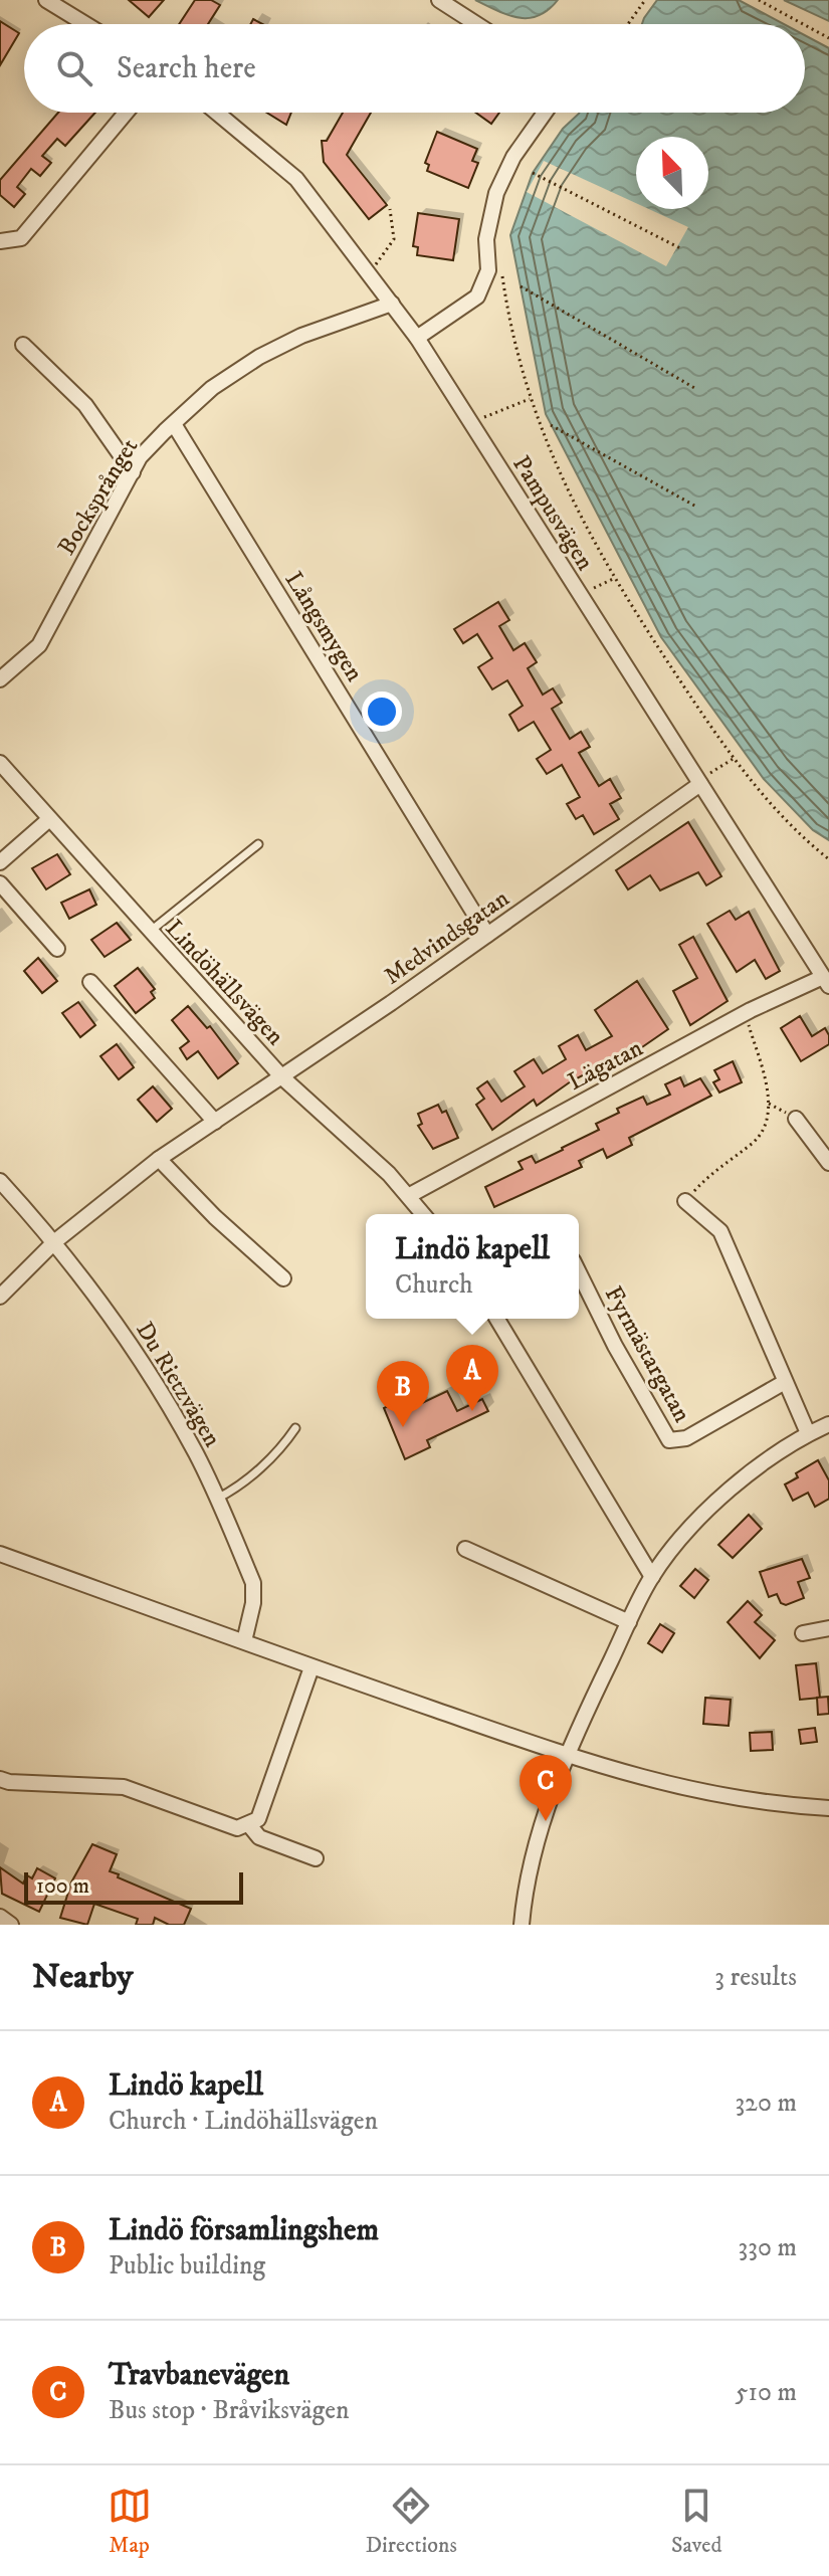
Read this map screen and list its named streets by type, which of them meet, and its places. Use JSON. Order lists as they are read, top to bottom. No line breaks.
{"streets":{"street":["Bocksprånget","Pampusvägen","Långsmygen","Medvindsgatan","Lindöhällsvägen","Lägatan","Fyrmästargatan","Du Rietzvägen"]},"crossings":[["Bocksprånget","Pampusvägen"],["Bocksprånget","Långsmygen"],["Pampusvägen","Medvindsgatan"],["Pampusvägen","Lägatan"],["Långsmygen","Medvindsgatan"],["Medvindsgatan","Lindöhällsvägen"],["Medvindsgatan","Du Rietzvägen"],["Lindöhällsvägen","Lägatan"]],"scale_bar":"100 m","north":"top left","page":{"search":"Search here","popup":["Lindö kapell","Church"],"pins":["A","B","C"],"scale":"100 m","heading":["Nearby","3 results"],"list":[{"mark":"A","name":"Lindö kapell","note":"Church · Lindöhällsvägen","value":"320 m"},{"mark":"B","name":"Lindö församlingshem","note":"Public building","value":"330 m"},{"mark":"C","name":"Travbanevägen","note":"Bus stop · Bråviksvägen","value":"510 m"}],"nav":["Map","Directions","Saved"]}}
